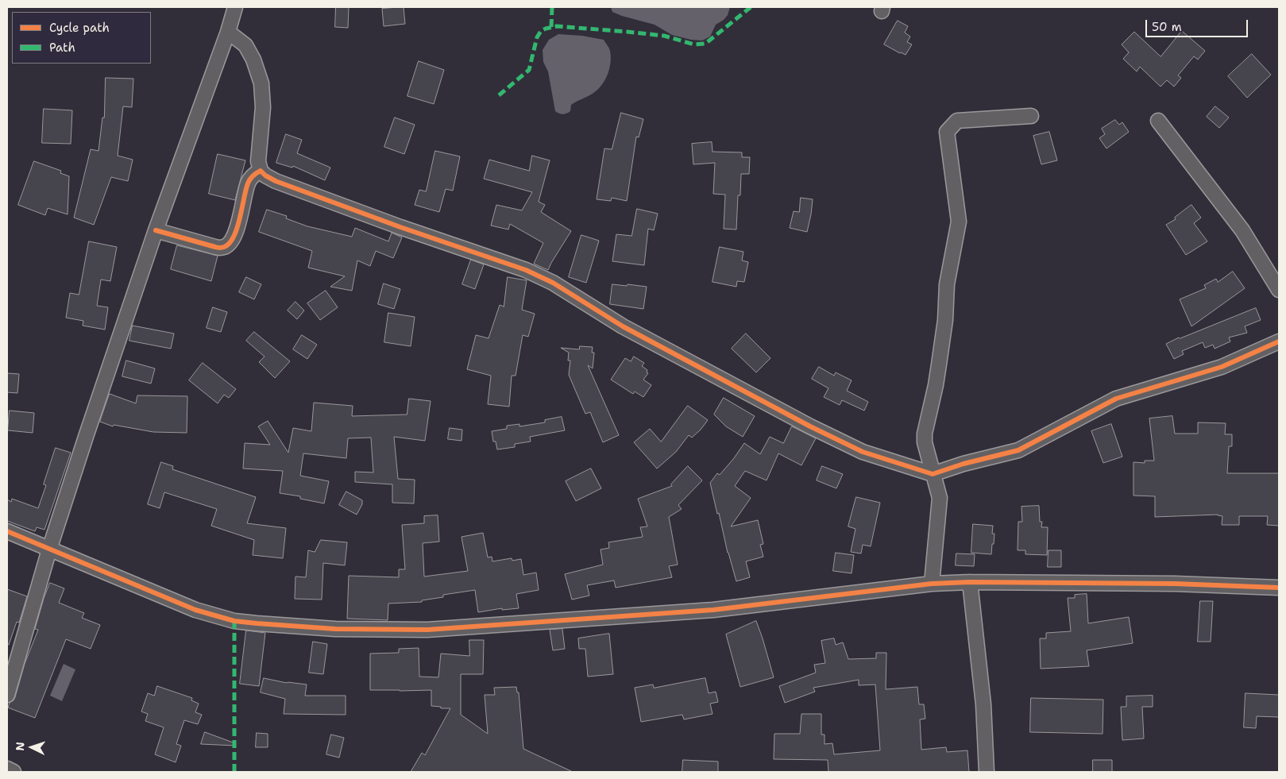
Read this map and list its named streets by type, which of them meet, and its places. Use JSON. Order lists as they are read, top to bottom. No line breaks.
{"legend":["Cycle path","Path"],"scale_bar":"50 m","north":"left"}
